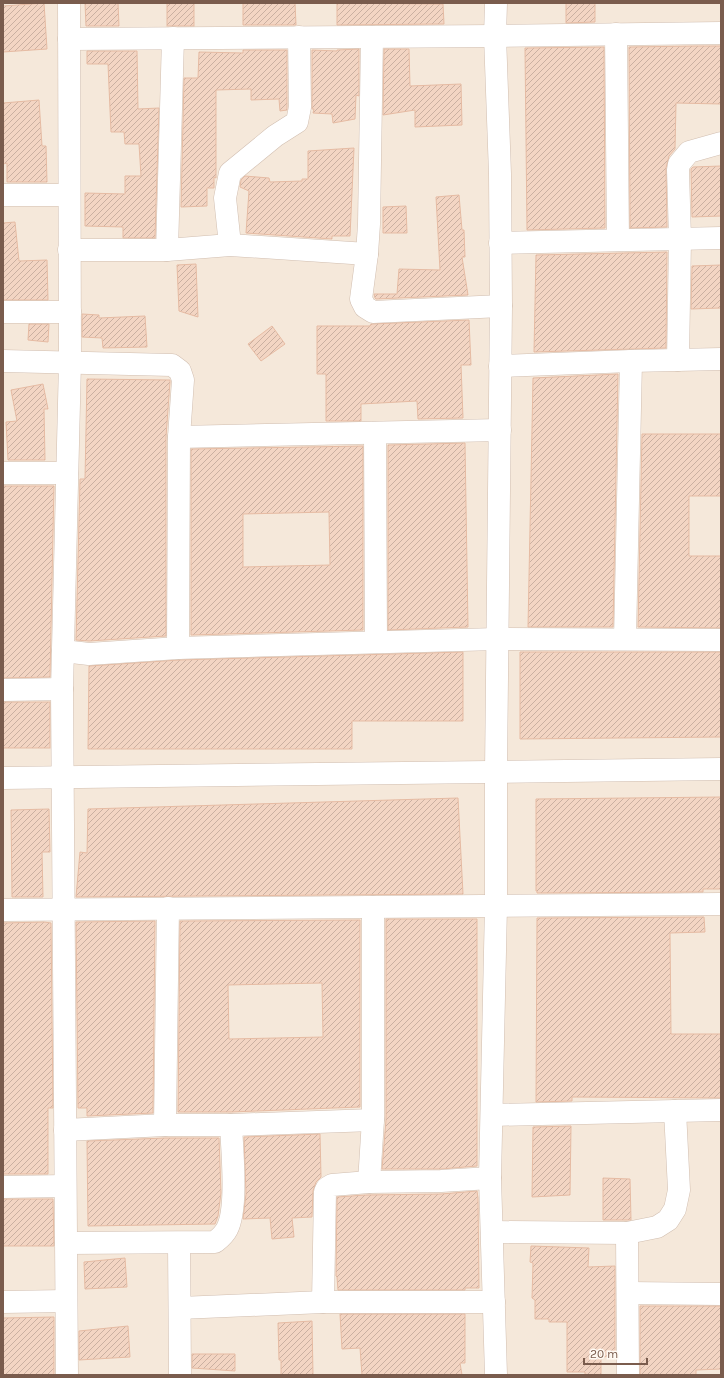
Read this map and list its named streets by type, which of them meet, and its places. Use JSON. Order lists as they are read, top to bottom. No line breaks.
{"scale_bar":"20 m"}
